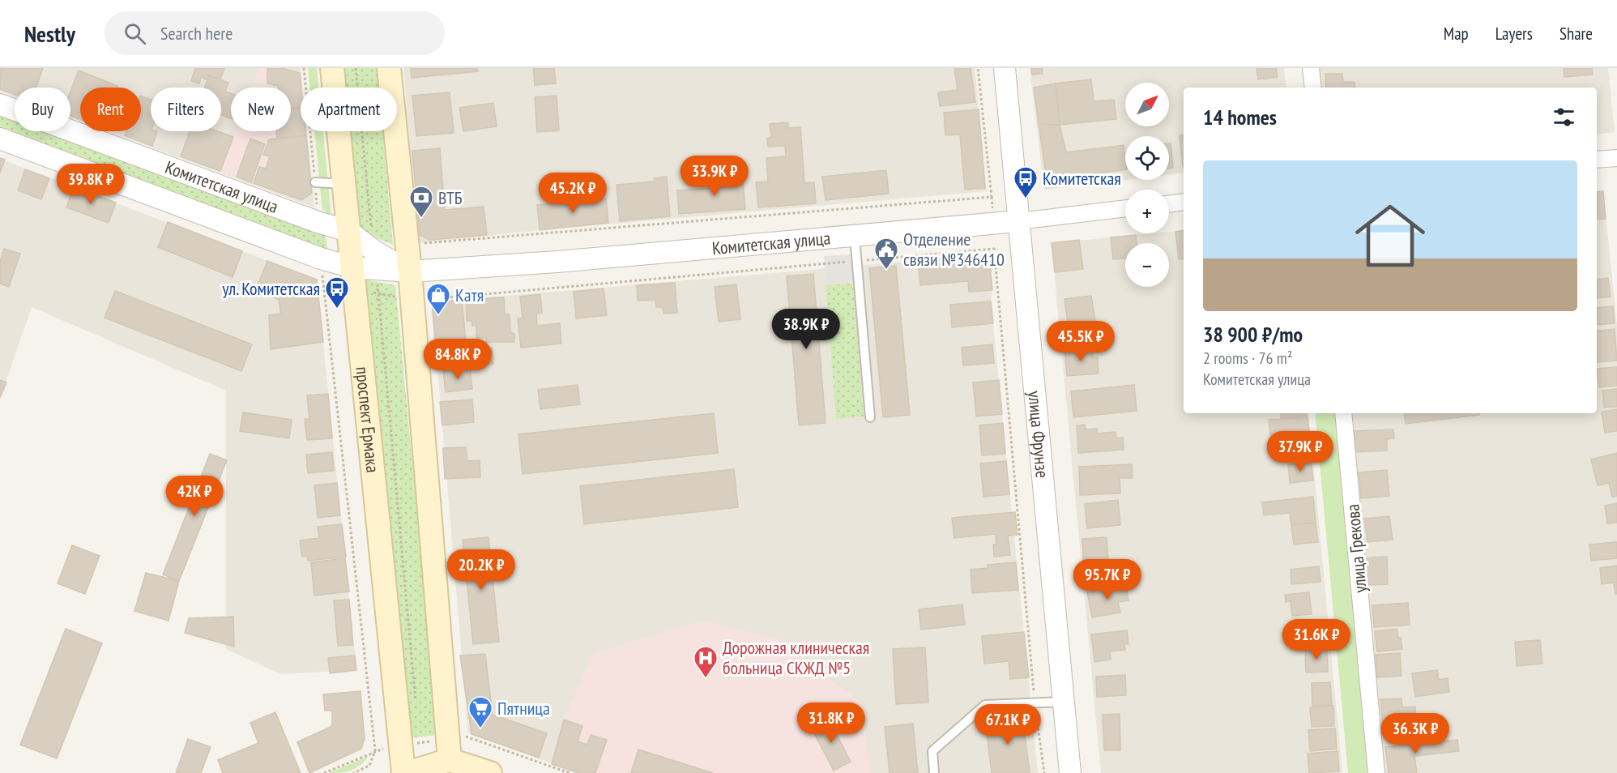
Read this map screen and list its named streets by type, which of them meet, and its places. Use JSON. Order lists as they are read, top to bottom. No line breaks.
{"streets":{"main road":["проспект Ермака"],"street":["Комитетская улица","улица Фрунзе","улица Грекова"]},"crossings":[["Комитетская улица","проспект Ермака"],["Комитетская улица","улица Фрунзе"]],"places":{"bus stop":["Комитетская","ул. Комитетская"],"bank":["ВТБ"],"public building":["Отделение связи №346410"],"shop":["Катя"],"hospital":["Дорожная клиническая больница СКЖД №5"],"supermarket":["Пятница"]},"north":"top right","page":{"header":"Nestly","search":"Search here","nav":["Map","Layers","Share"],"map_buttons":["+","−"],"chip":["Buy","Rent","Filters","New","Apartment"],"heading":"14 homes","list":[{"name":"38 900 ₽/mo","note":"2 rooms · 76 m² · Комитетская улица"}],"price":["33.9K ₽","39.8K ₽","45.2K ₽","38.9K ₽","45.5K ₽","84.8K ₽","37.9K ₽","42K ₽","20.2K ₽","95.7K ₽","31.6K ₽","31.8K ₽","67.1K ₽","36.3K ₽"]}}
